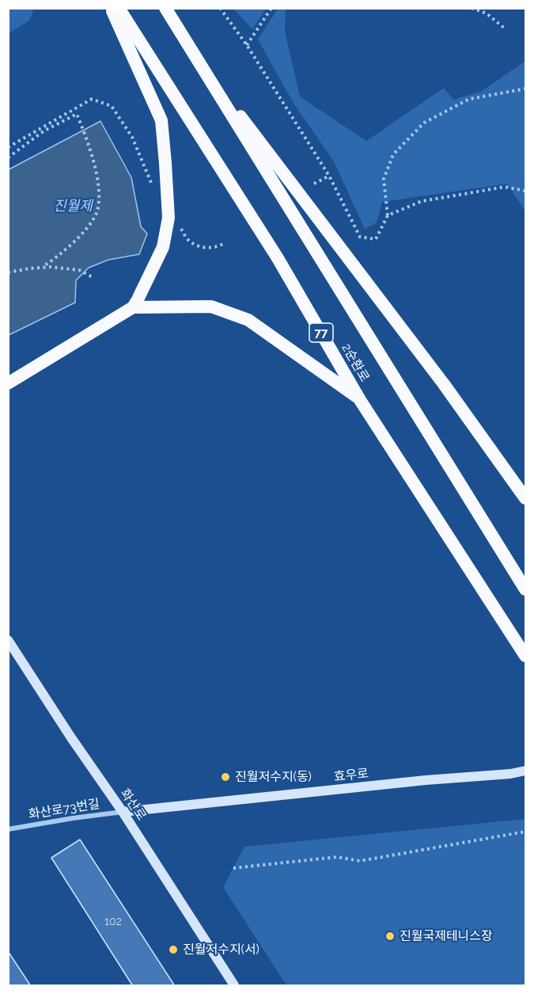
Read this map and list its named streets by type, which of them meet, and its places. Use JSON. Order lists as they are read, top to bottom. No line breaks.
{"streets":{"highway":["77","2순환로"],"main road":["효우로","화산로"],"street":["화산로73번길"]},"crossings":[["효우로","화산로"],["효우로","화산로73번길"],["화산로","화산로73번길"]],"water":["진월제"],"places":["진월저수지(동)","진월국제테니스장","진월저수지(서)"],"house_numbers":["102"]}
